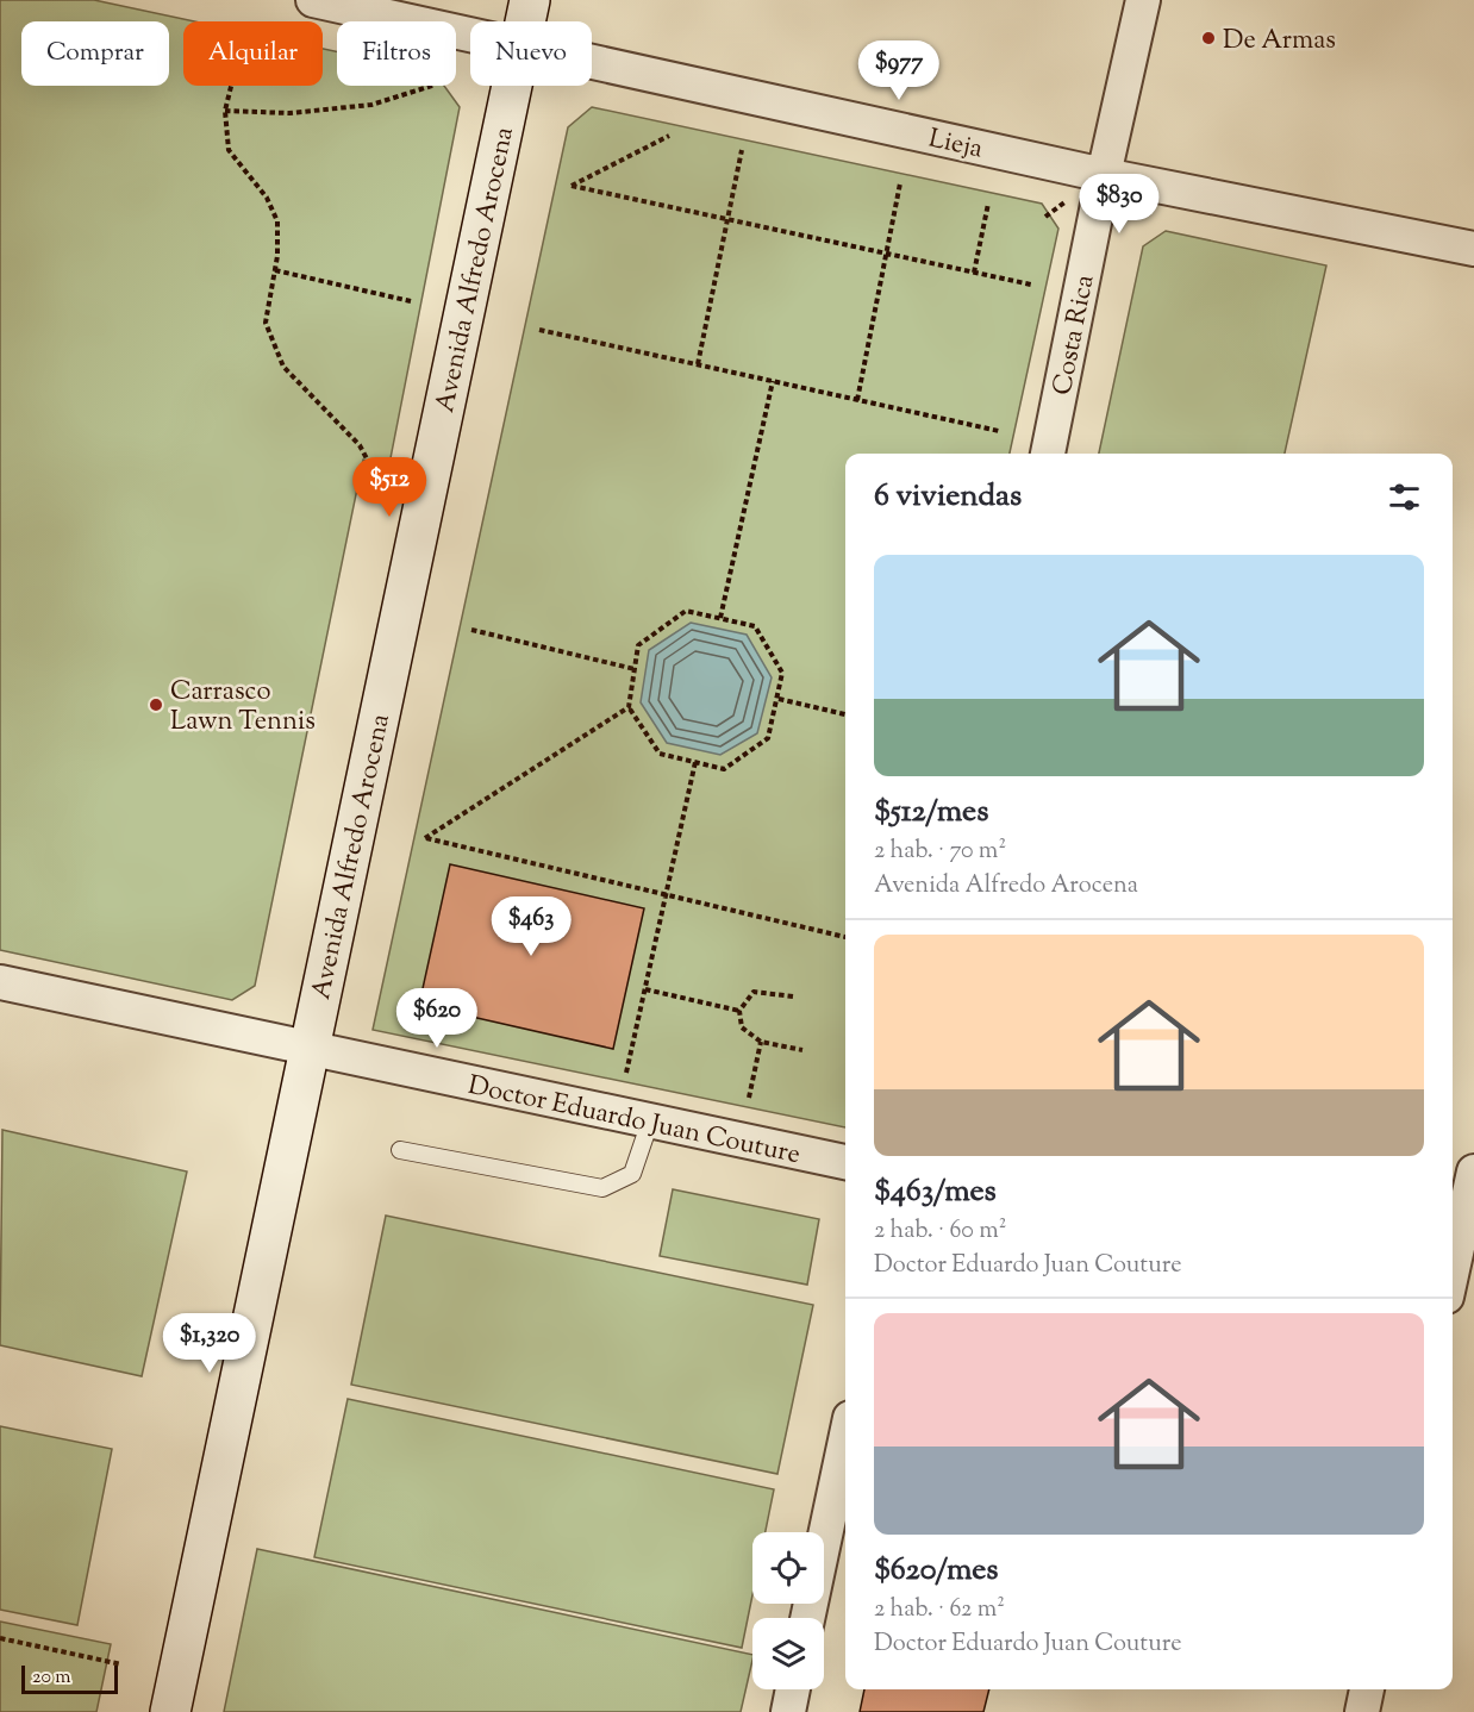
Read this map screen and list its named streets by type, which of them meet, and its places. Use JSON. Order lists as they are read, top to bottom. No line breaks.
{"streets":{"street":["Lieja","Avenida Alfredo Arocena","Costa Rica","Doctor Eduardo Juan Couture"]},"crossings":[["Lieja","Costa Rica"],["Avenida Alfredo Arocena","Doctor Eduardo Juan Couture"]],"places":["De Armas","Carrasco Lawn Tennis"],"scale_bar":"20 m","page":{"chip":["Comprar","Alquilar","Filtros","Nuevo"],"price":["$977","$830","$512","$463","$620","$1,320"],"heading":"6 viviendas","list":[{"name":"$512/mes","note":"2 hab. · 70 m² · Avenida Alfredo Arocena"},{"name":"$463/mes","note":"2 hab. · 60 m² · Doctor Eduardo Juan Couture"},{"name":"$620/mes","note":"2 hab. · 62 m² · Doctor Eduardo Juan Couture"}],"scale":"20 m"}}
